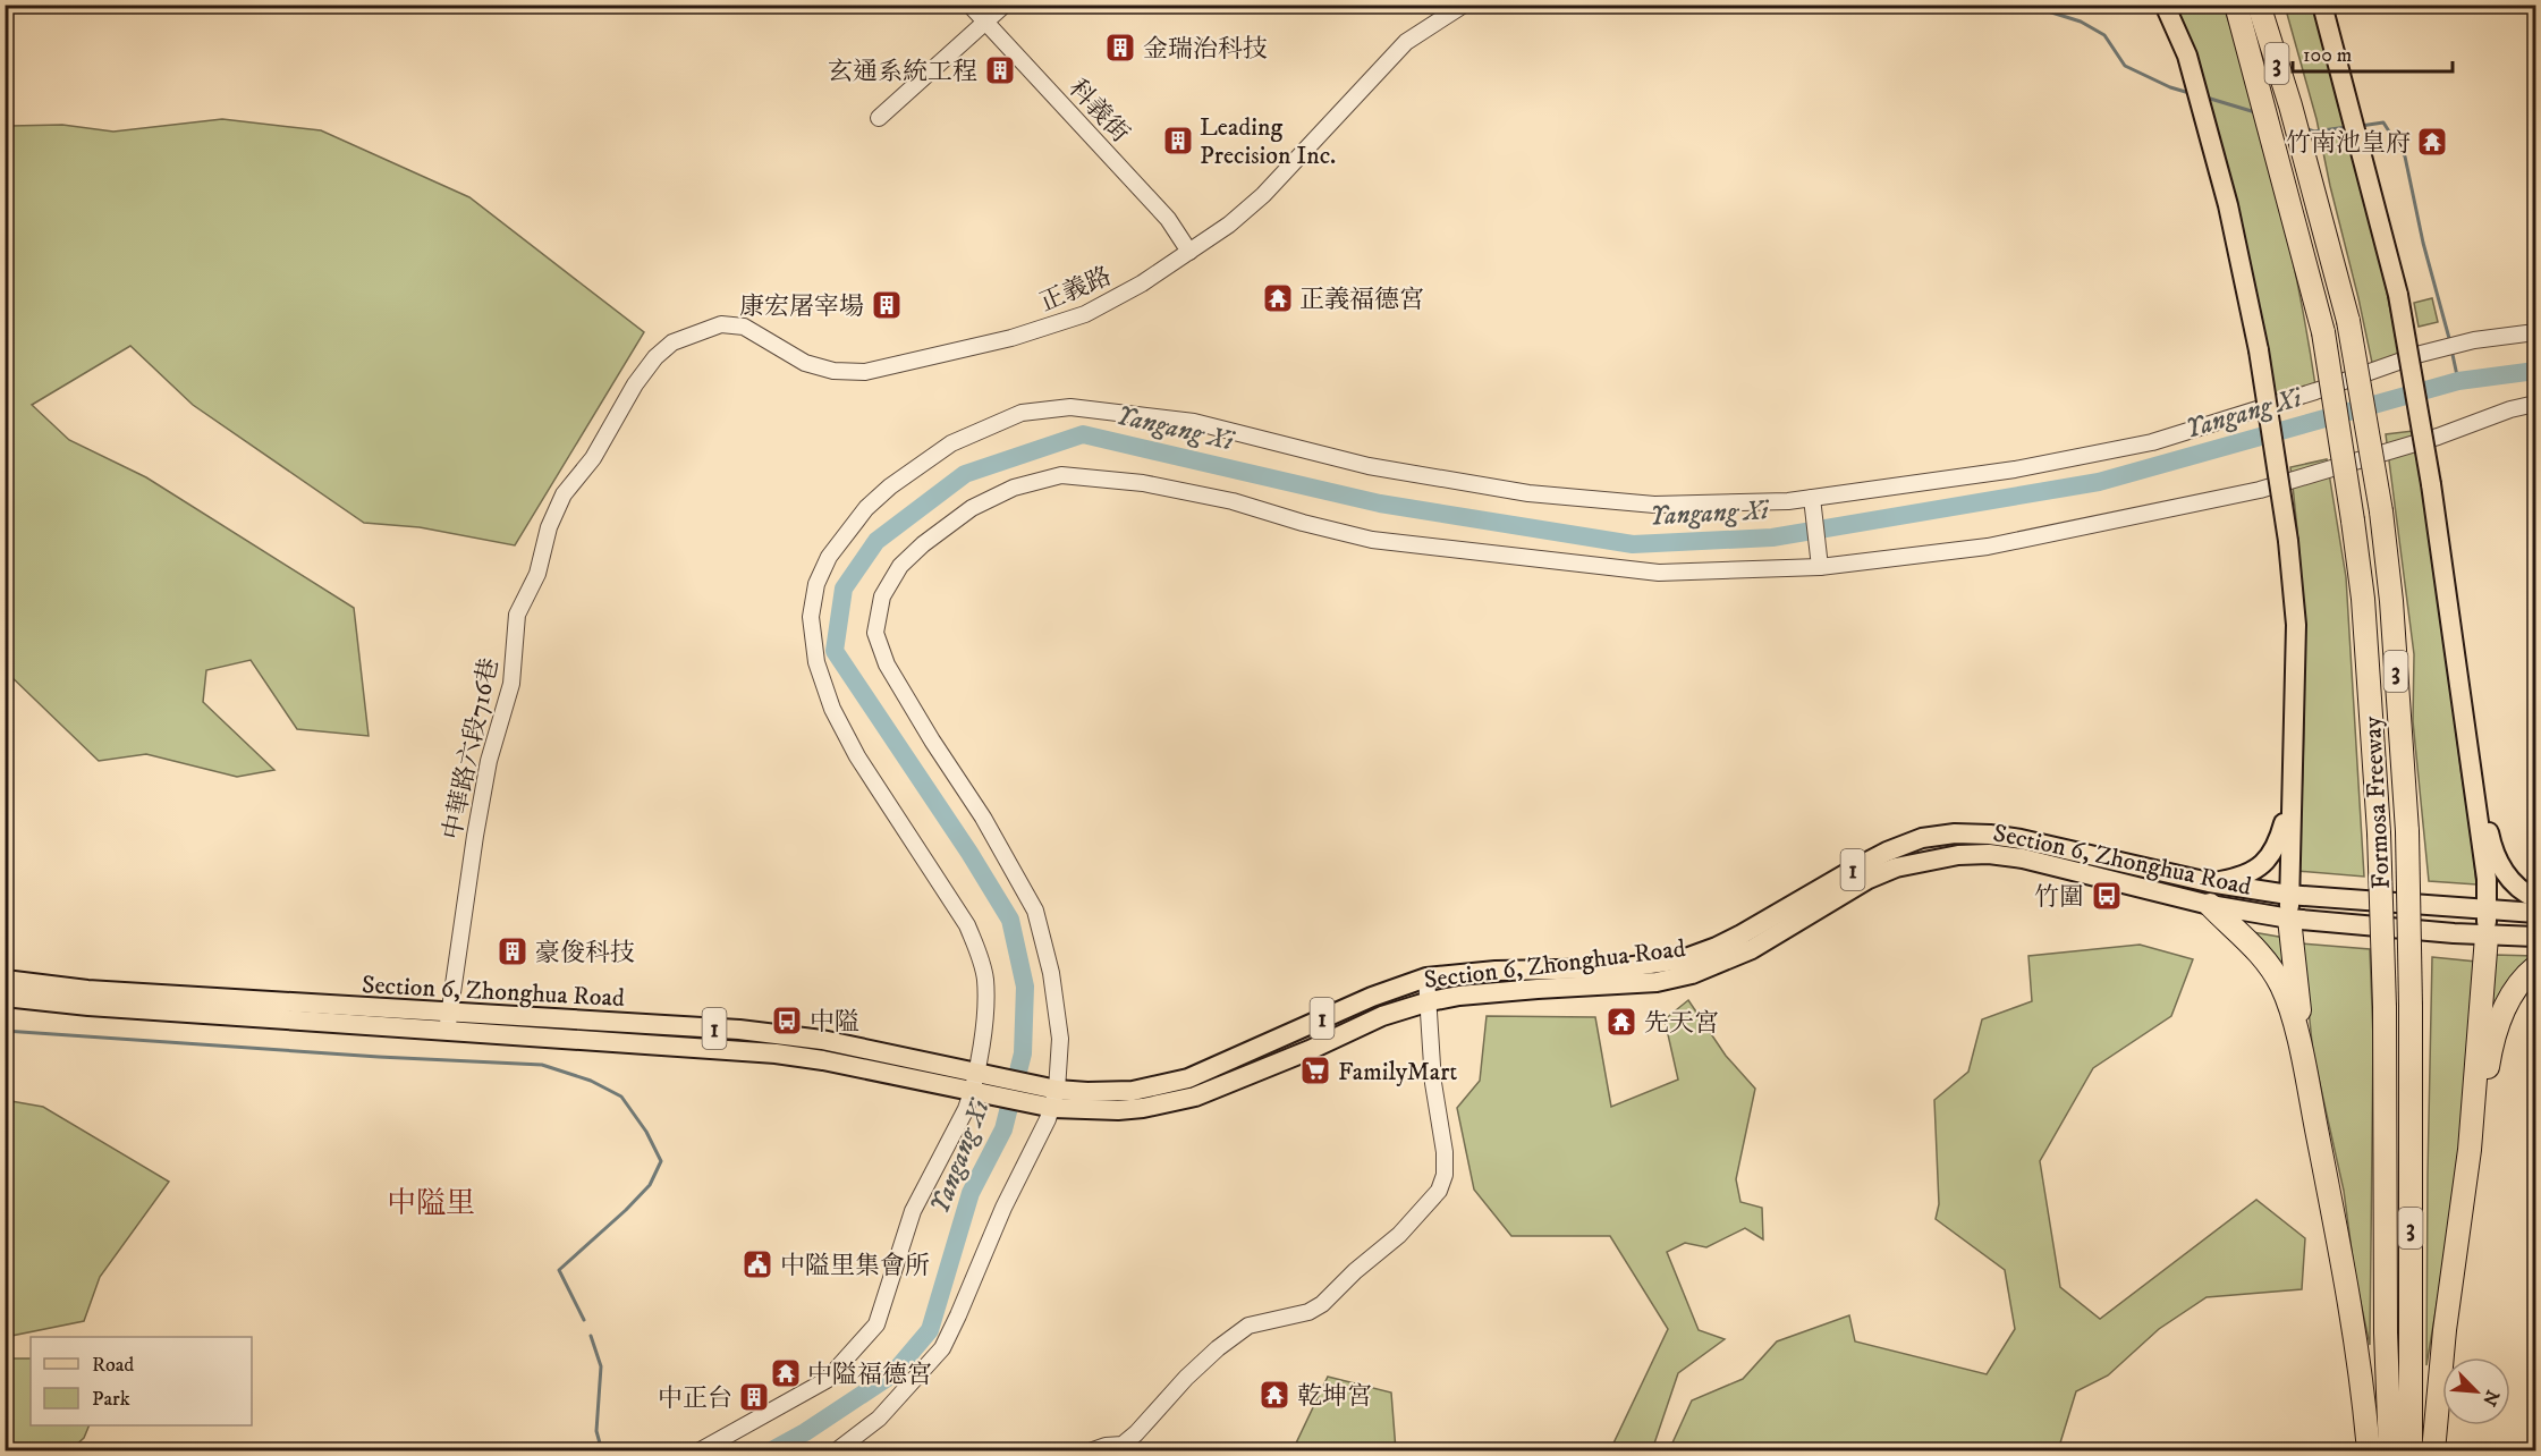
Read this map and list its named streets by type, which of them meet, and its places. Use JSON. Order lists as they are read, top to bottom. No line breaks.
{"streets":{"highway":["3","Formosa Freeway"],"main road":["Section 6, Zhonghua Road","1"],"street":["科義街","正義路","中華路六段716巷"]},"crossings":[["科義街","正義路"],["正義路","中華路六段716巷"],["中華路六段716巷","Section 6, Zhonghua Road"],["Section 6, Zhonghua Road","1"]],"districts":["中隘里"],"water":["Yangang Xi"],"places":{"building":["金瑞治科技","玄通系統工程","Leading Precision Inc.","康宏屠宰場","豪俊科技","中正台"],"temple":["竹南池皇府","正義福德宮","先天宮","中隘福德宮","乾坤宮"],"bus stop":["竹圍","中隘"],"supermarket":["FamilyMart"],"public building":["中隘里集會所"]},"legend":["Road","Park"],"scale_bar":"100 m","north":"bottom right"}
